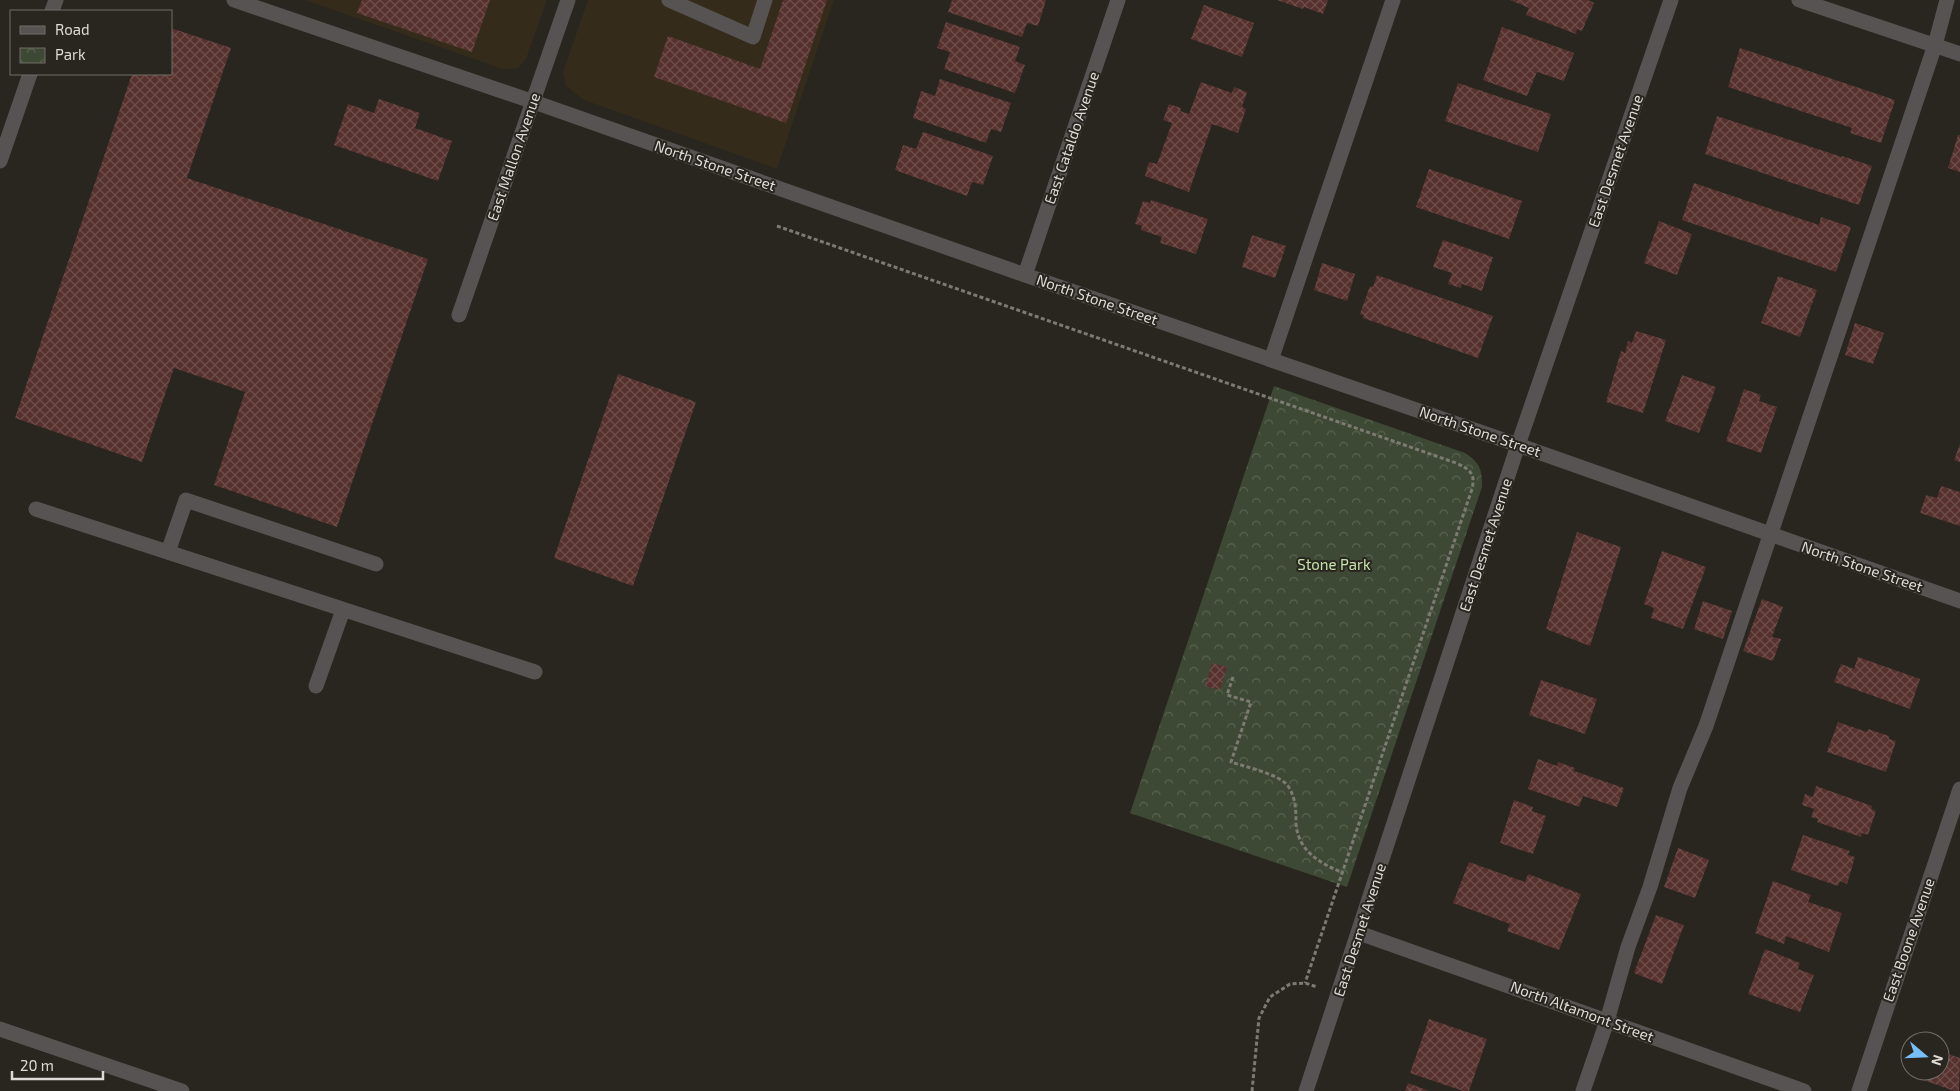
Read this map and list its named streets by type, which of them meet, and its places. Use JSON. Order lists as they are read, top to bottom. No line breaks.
{"streets":{"street":["East Cataldo Avenue","East Mallon Avenue","East Desmet Avenue","North Stone Street","East Boone Avenue","North Altamont Street"]},"crossings":[["East Cataldo Avenue","North Stone Street"],["East Mallon Avenue","North Stone Street"],["East Desmet Avenue","North Stone Street"],["East Desmet Avenue","North Altamont Street"]],"parks":["Stone Park"],"legend":["Road","Park"],"scale_bar":"20 m","north":"right"}
